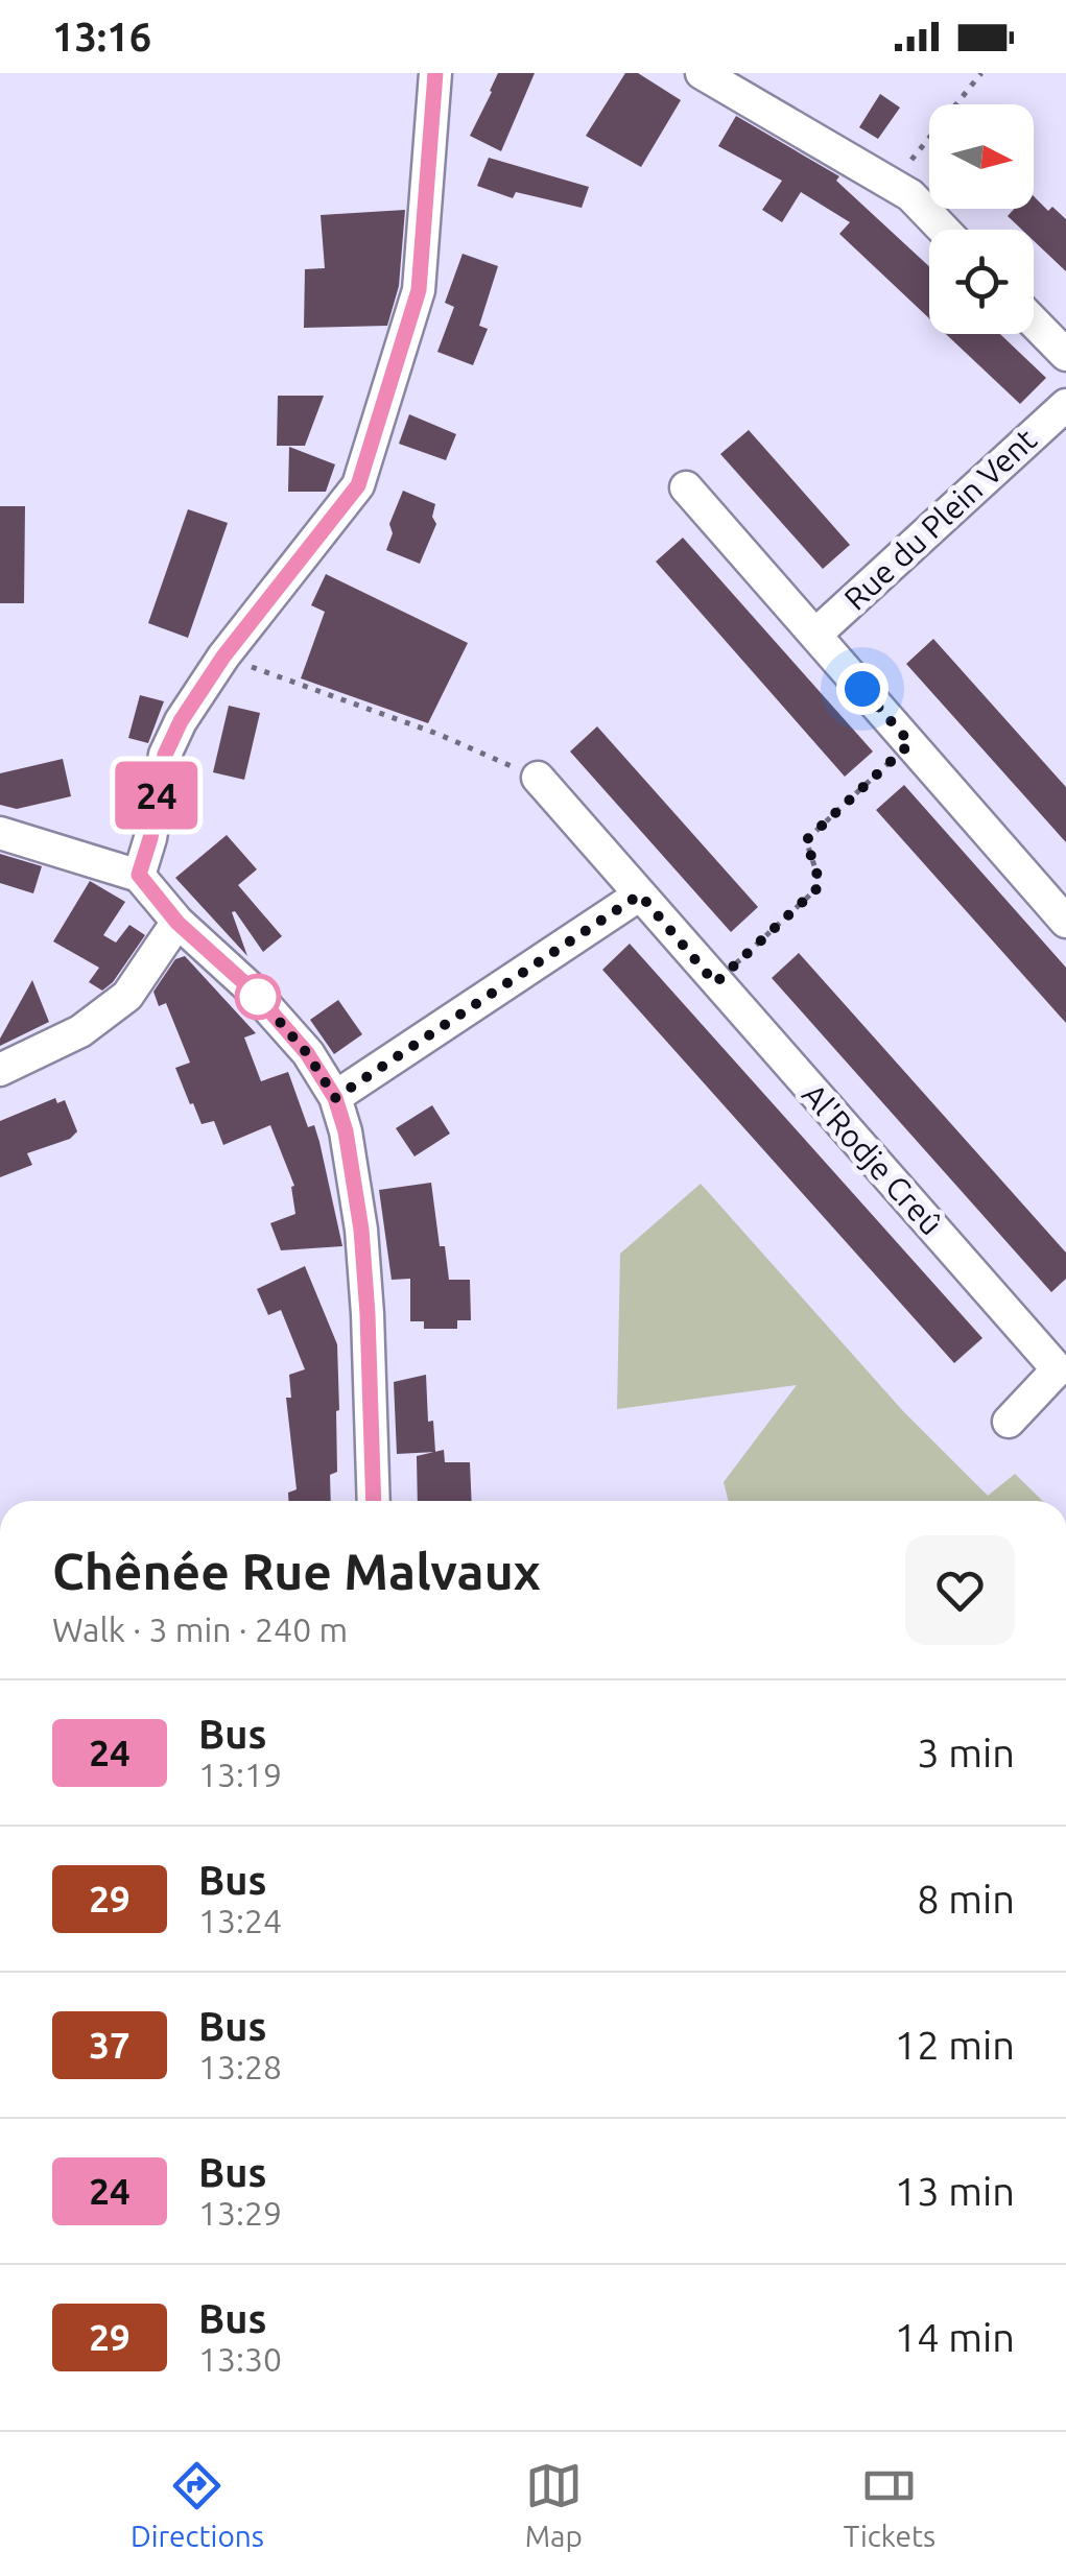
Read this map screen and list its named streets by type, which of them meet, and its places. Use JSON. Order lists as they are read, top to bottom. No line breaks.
{"streets":{"street":["Rue du Plein Vent","Al'Rodje Creû"]},"lines":["bus line 24"],"north":"right","page":{"status":"13:16","on_map":"24","heading":["Chênée Rue Malvaux","Walk · 3 min · 240 m"],"list":[{"mark":"24","name":"Bus","note":"13:19","value":"3 min"},{"mark":"29","name":"Bus","note":"13:24","value":"8 min"},{"mark":"37","name":"Bus","note":"13:28","value":"12 min"},{"mark":"24","name":"Bus","note":"13:29","value":"13 min"},{"mark":"29","name":"Bus","note":"13:30","value":"14 min"}],"tabs":["Directions","Map","Tickets"]}}
